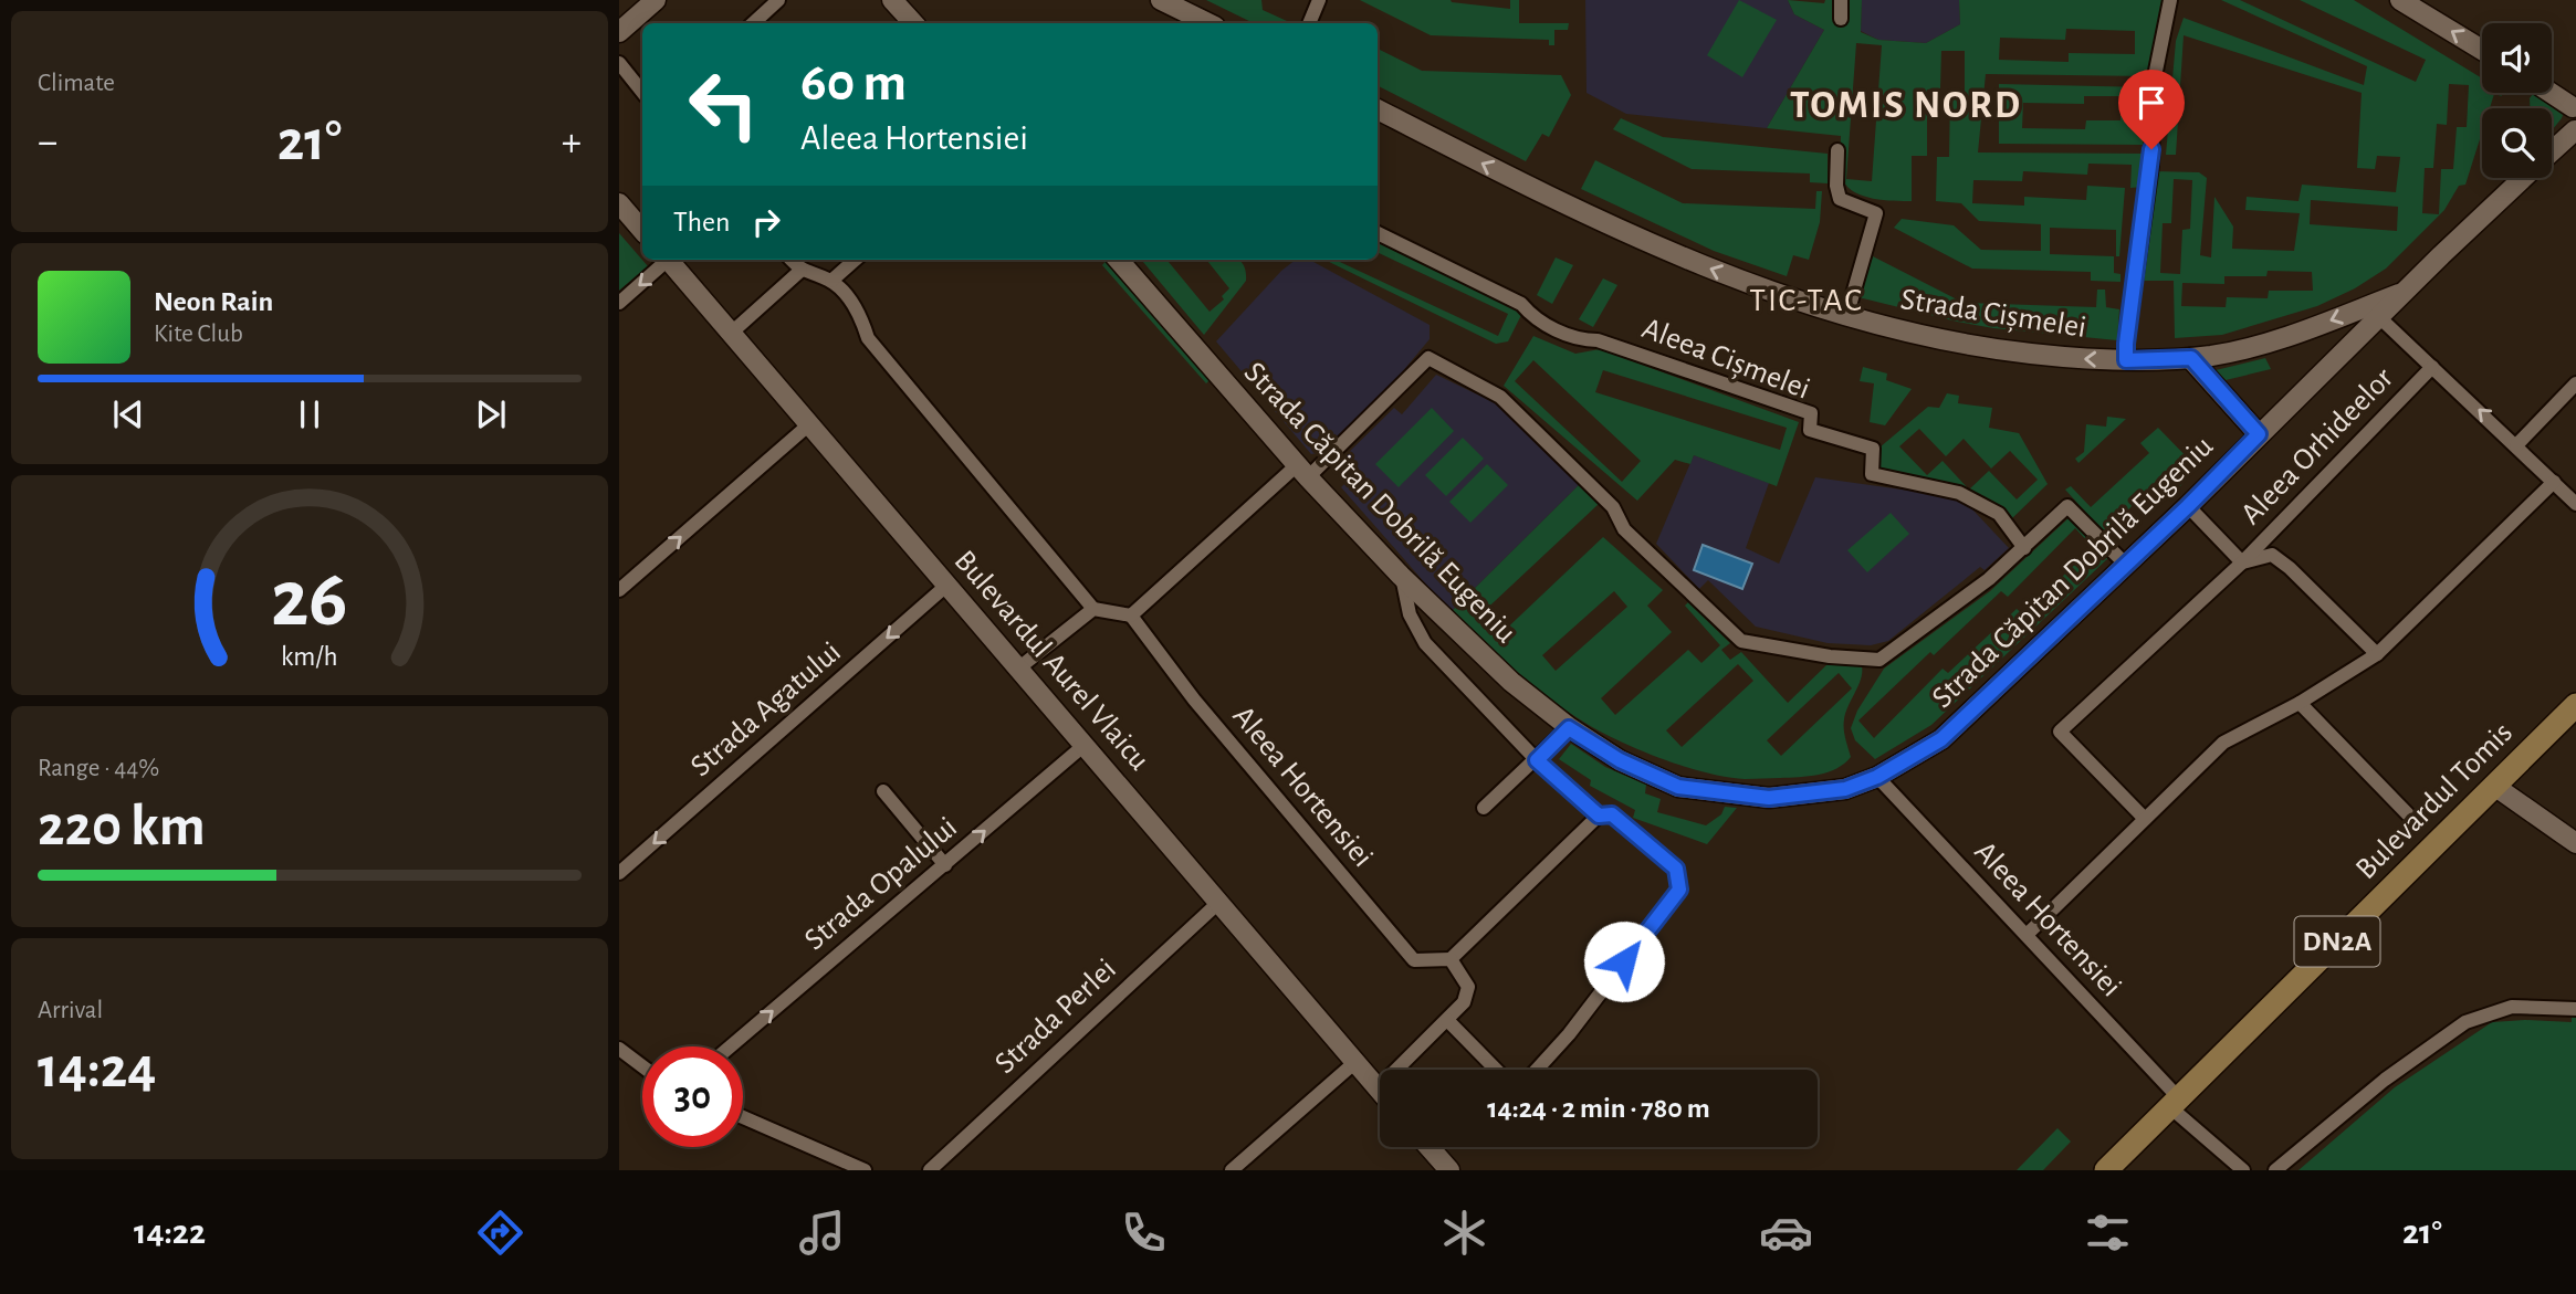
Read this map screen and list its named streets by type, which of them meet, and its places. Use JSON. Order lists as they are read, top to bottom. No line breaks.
{"streets":{"main road":["Bulevardul Tomis","DN2A"],"street":["Strada Cișmelei","Aleea Cișmelei","Aleea Orhideelor","Strada Căpitan Dobrilă Eugeniu","Bulevardul Aurel Vlaicu","Strada Agatului","Aleea Hortensiei","Strada Opalului","Strada Perlei"]},"crossings":[["Strada Cișmelei","Strada Căpitan Dobrilă Eugeniu"],["Aleea Orhideelor","Strada Căpitan Dobrilă Eugeniu"],["Strada Căpitan Dobrilă Eugeniu","Aleea Hortensiei"],["Bulevardul Aurel Vlaicu","Strada Agatului"],["Bulevardul Aurel Vlaicu","Strada Opalului"],["Bulevardul Aurel Vlaicu","Strada Perlei"],["Aleea Hortensiei","Bulevardul Tomis"]],"one_way":["Strada Cișmelei","Strada Agatului","Strada Opalului"],"districts":["TOMIS NORD","TIC-TAC"],"page":{"tile":["Climate",["Range · 44%","220 km"],["Arrival","14:24"]],"turn":["60 m","Aleea Hortensiei"],"heat":["−","21°","+"],"then":"Then","song":["Neon Rain","Kite Club"],"limit":"30","trip":"14:24 · 2 min · 780 m","tabs":["14:22","21°"],"gauge":["26","km/h"]}}
